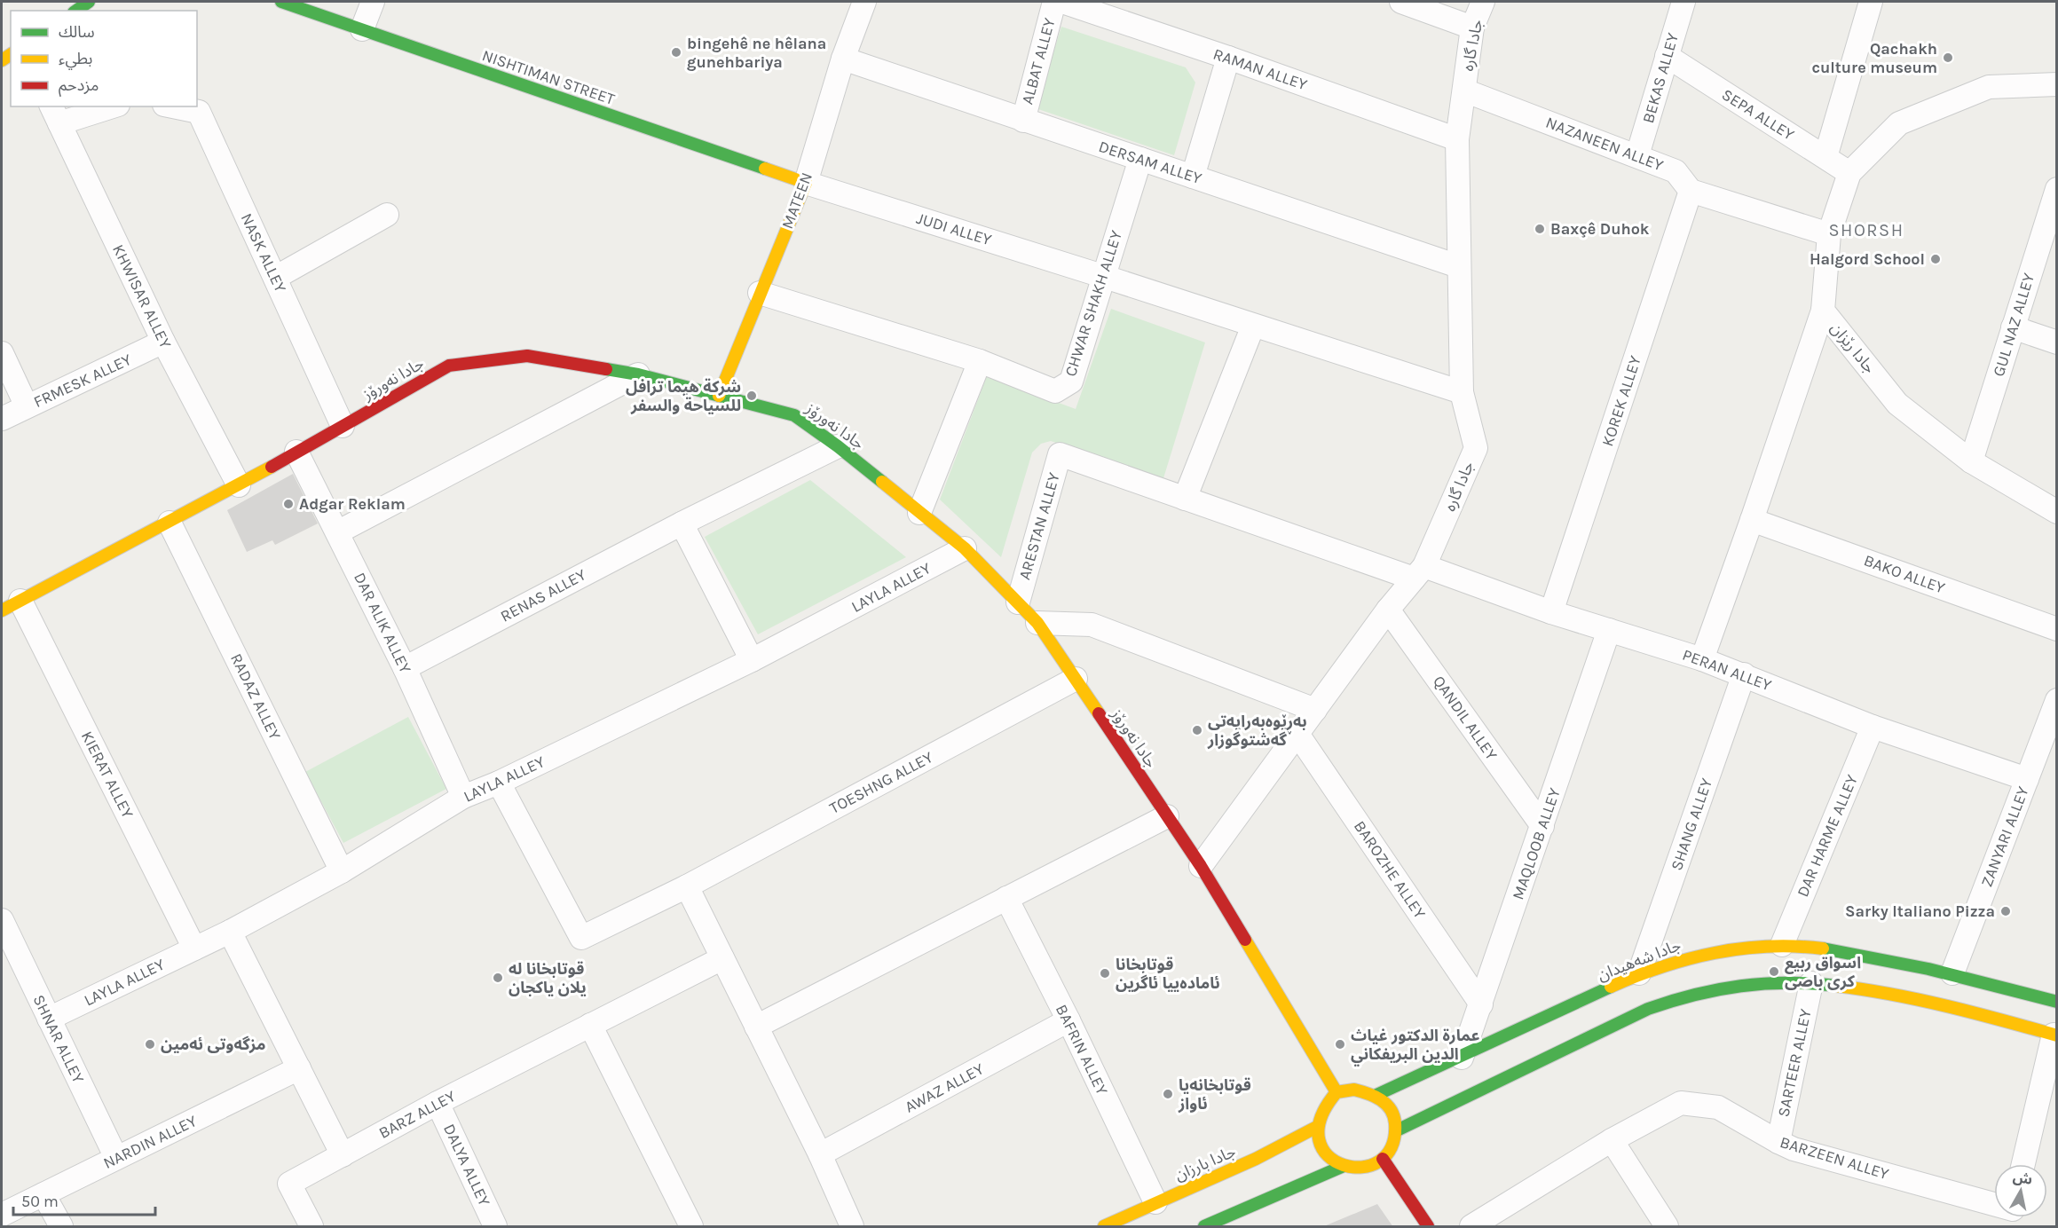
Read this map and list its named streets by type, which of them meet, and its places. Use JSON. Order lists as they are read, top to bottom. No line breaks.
{"streets":{"street":["جادا گارە","ALBAT ALLEY","RAMAN ALLEY","NISHTIMAN STREET","BEKAS ALLEY","SEPA ALLEY","NAZANEEN ALLEY","DERSAM ALLEY","MATEEN","JUDI ALLEY","NASK ALLEY","KHWISAR ALLEY","CHWAR SHAKH ALLEY","GUL NAZ ALLEY","جادا رێزان","جادا نەورۆز","FRMESK ALLEY","KOREK ALLEY","ARESTAN ALLEY","BAKO ALLEY","LAYLA ALLEY","RENAS ALLEY","DAR ALIK ALLEY","PERAN ALLEY","RADAZ ALLEY","QANDIL ALLEY","KIERAT ALLEY","TOESHNG ALLEY","SHANG ALLEY","DAR HARME ALLEY","ZANYARI ALLEY","MAQLOOB ALLEY","BAROZHE ALLEY","جادا شەهیدان","SHNAR ALLEY","BAFRIN ALLEY","SARTEER ALLEY","AWAZ ALLEY","BARZ ALLEY","NARDIN ALLEY","BARZEEN ALLEY","جادا بارزان","DALYA ALLEY"]},"crossings":[["جادا گارە","RAMAN ALLEY"],["جادا گارە","NAZANEEN ALLEY"],["جادا گارە","DERSAM ALLEY"],["جادا گارە","JUDI ALLEY"],["جادا گارە","جادا نەورۆز"],["جادا گارە","ARESTAN ALLEY"],["جادا گارە","PERAN ALLEY"],["جادا گارە","QANDIL ALLEY"],["جادا گارە","BAROZHE ALLEY"],["ALBAT ALLEY","DERSAM ALLEY"],["NISHTIMAN STREET","MATEEN"],["NISHTIMAN STREET","JUDI ALLEY"],["BEKAS ALLEY","SEPA ALLEY"],["BEKAS ALLEY","NAZANEEN ALLEY"],["SEPA ALLEY","جادا رێزان"],["NAZANEEN ALLEY","KOREK ALLEY"],["DERSAM ALLEY","MATEEN"],["DERSAM ALLEY","CHWAR SHAKH ALLEY"],["MATEEN","JUDI ALLEY"],["MATEEN","جادا نەورۆز"],["JUDI ALLEY","CHWAR SHAKH ALLEY"],["NASK ALLEY","جادا نەورۆز"],["KHWISAR ALLEY","جادا نەورۆز"],["KHWISAR ALLEY","FRMESK ALLEY"],["GUL NAZ ALLEY","جادا رێزان"],["جادا نەورۆز","ARESTAN ALLEY"],["جادا نەورۆز","LAYLA ALLEY"],["جادا نەورۆز","RENAS ALLEY"],["جادا نەورۆز","DAR ALIK ALLEY"],["جادا نەورۆز","RADAZ ALLEY"],["جادا نەورۆز","KIERAT ALLEY"],["جادا نەورۆز","TOESHNG ALLEY"],["جادا نەورۆز","جادا شەهیدان"],["جادا نەورۆز","جادا بارزان"],["KOREK ALLEY","PERAN ALLEY"],["ARESTAN ALLEY","PERAN ALLEY"],["LAYLA ALLEY","DAR ALIK ALLEY"],["LAYLA ALLEY","RADAZ ALLEY"],["LAYLA ALLEY","KIERAT ALLEY"],["LAYLA ALLEY","TOESHNG ALLEY"],["LAYLA ALLEY","SHNAR ALLEY"],["RENAS ALLEY","DAR ALIK ALLEY"],["PERAN ALLEY","SHANG ALLEY"],["PERAN ALLEY","DAR HARME ALLEY"],["PERAN ALLEY","ZANYARI ALLEY"],["PERAN ALLEY","MAQLOOB ALLEY"],["QANDIL ALLEY","MAQLOOB ALLEY"],["SHANG ALLEY","جادا شەهیدان"],["DAR HARME ALLEY","جادا شەهیدان"],["ZANYARI ALLEY","جادا شەهیدان"],["MAQLOOB ALLEY","BAROZHE ALLEY"],["MAQLOOB ALLEY","جادا شەهیدان"],["جادا شەهیدان","جادا بارزان"],["SHNAR ALLEY","NARDIN ALLEY"],["BAFRIN ALLEY","AWAZ ALLEY"],["BAFRIN ALLEY","جادا بارزان"],["SARTEER ALLEY","BARZEEN ALLEY"],["BARZ ALLEY","DALYA ALLEY"]],"districts":["SHORSH"],"places":["bingehê ne hêlana gunehbariya","Qachakh culture museum","Baxçê Duhok","Halgord School","شركة هيما ترافل للسياحة والسفر","Adgar Reklam","بەڕێوەبەرایەتی گەشتوگوزار","Sarky Italiano Pizza","اسواق ربيع كرى باصى","قوتابخانا ئامادەییا ئاگرین","قوتابخانا له يلان ياكجان","مزگەوتی ئەمین","عمارة الدكتور غياث الدين البريفكاني","قوتابخانەیا ئاواز"],"legend":["سالك","بطيء","مزدحم"],"scale_bar":"50 m","north":"top"}
